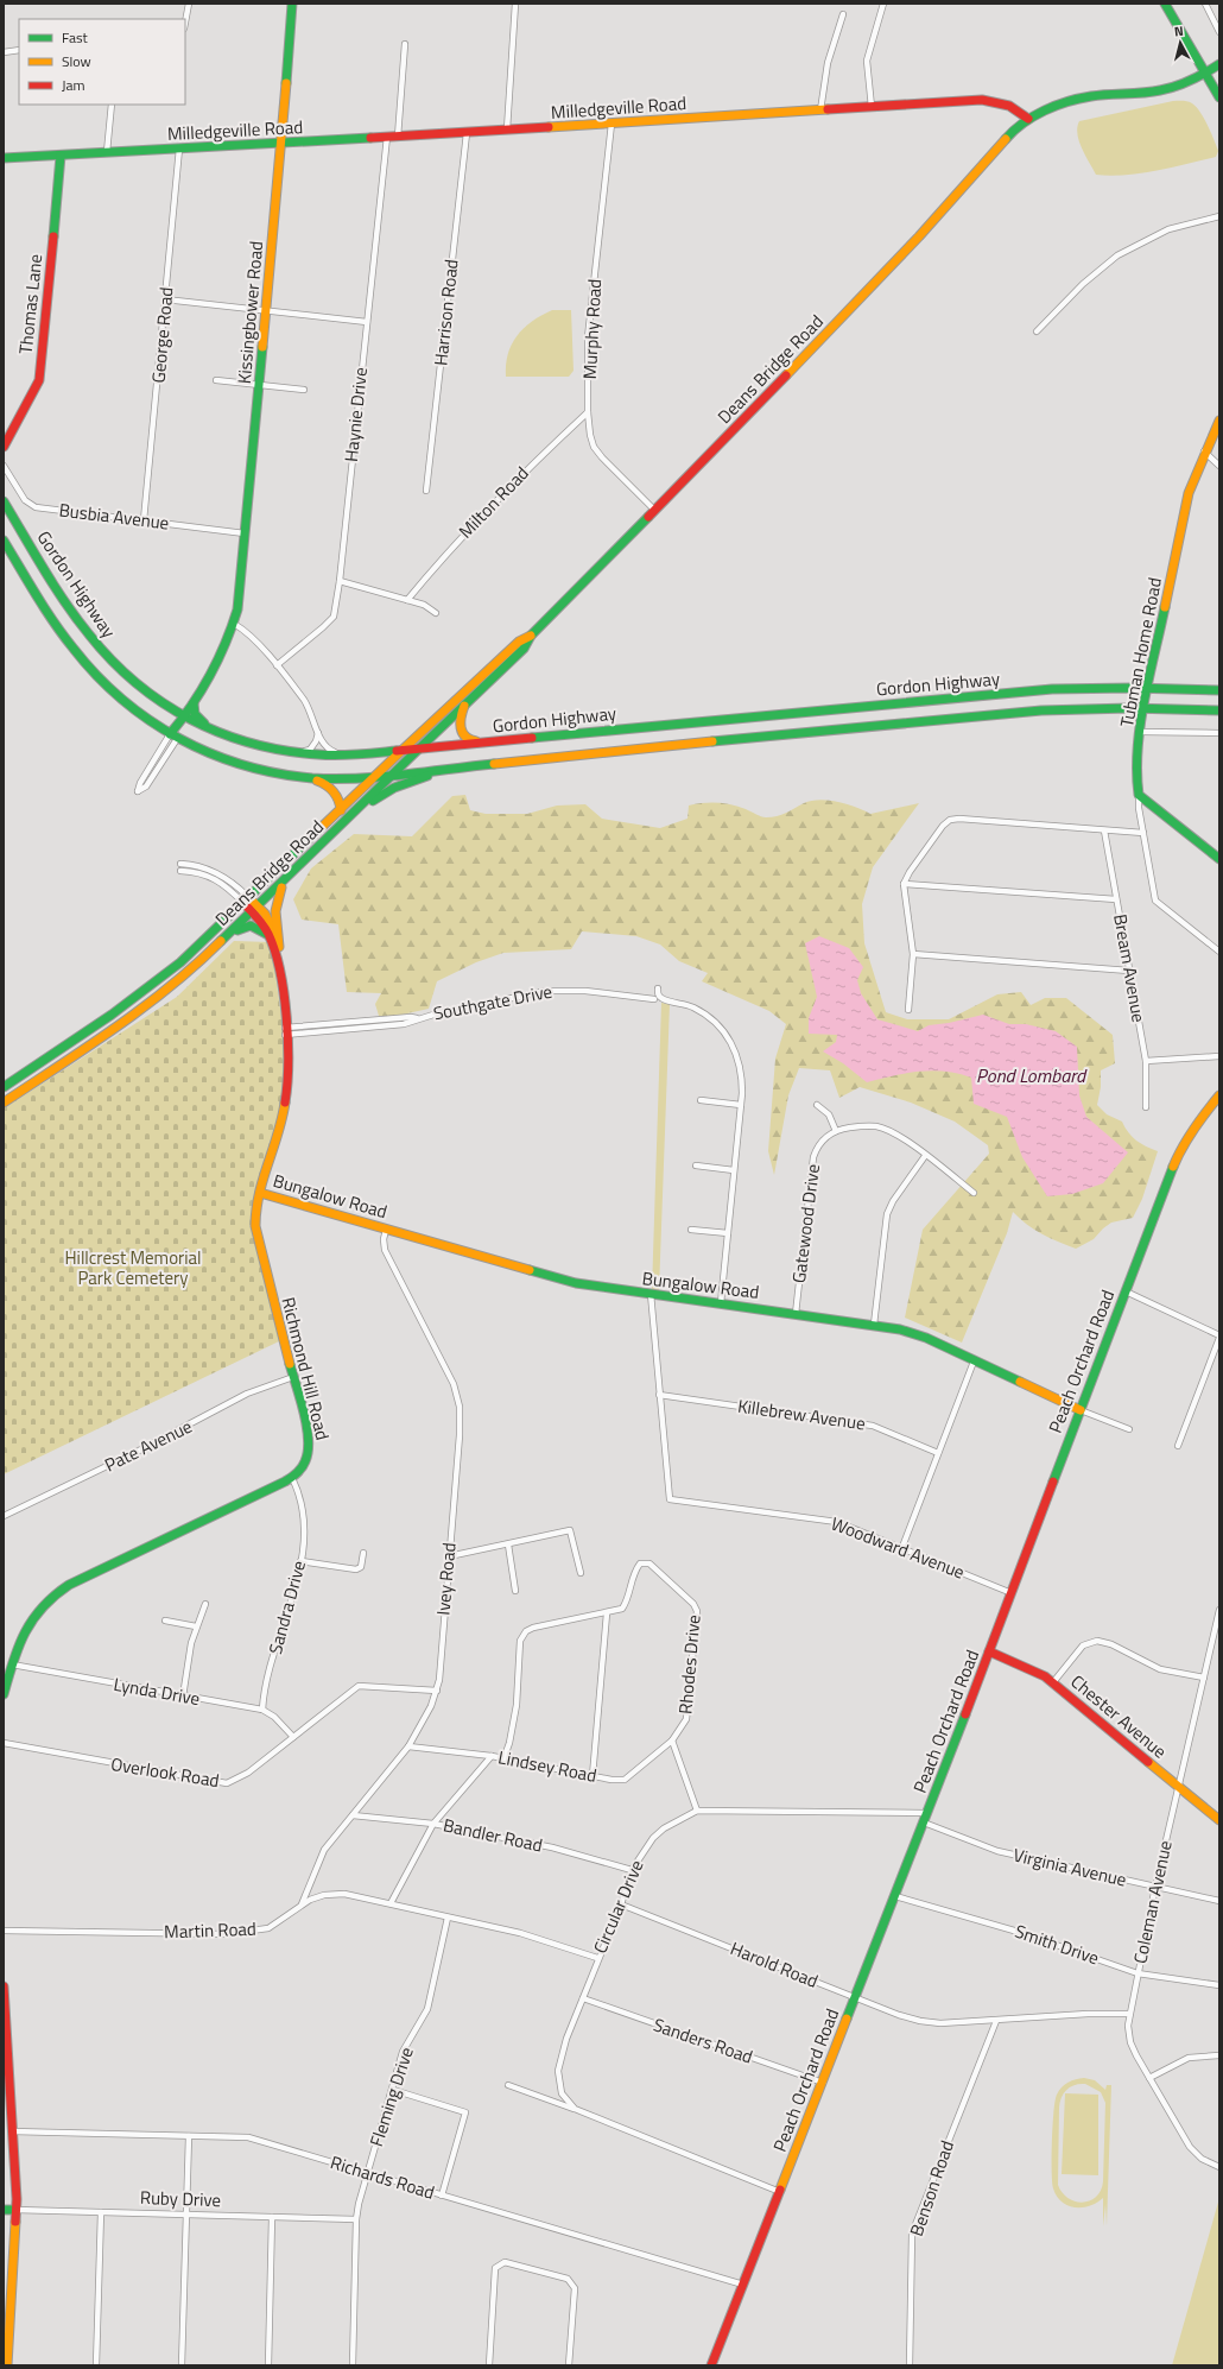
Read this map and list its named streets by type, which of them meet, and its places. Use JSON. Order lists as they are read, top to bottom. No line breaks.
{"streets":{"main road":["Milledgeville Road","Thomas Lane","Kissingbower Road","Deans Bridge Road","Gordon Highway","Tubman Home Road","Bungalow Road","Peach Orchard Road","Richmond Hill Road","Chester Avenue","Ruby Drive"],"street":["Harrison Road","Murphy Road","George Road","Haynie Drive","Milton Road","Busbia Avenue","Bream Avenue","Southgate Drive","Gatewood Drive","Killebrew Avenue","Pate Avenue","Woodward Avenue","Ivey Road","Sandra Drive","Rhodes Drive","Lynda Drive","Lindsey Road","Overlook Road","Bandler Road","Virginia Avenue","Coleman Avenue","Circular Drive","Martin Road","Smith Drive","Harold Road","Sanders Road","Fleming Drive","Richards Road","Benson Road"]},"crossings":[["Milledgeville Road","Thomas Lane"],["Milledgeville Road","Kissingbower Road"],["Milledgeville Road","Harrison Road"],["Milledgeville Road","Murphy Road"],["Milledgeville Road","George Road"],["Milledgeville Road","Deans Bridge Road"],["Milledgeville Road","Haynie Drive"],["Kissingbower Road","Busbia Avenue"],["Kissingbower Road","Gordon Highway"],["Murphy Road","Deans Bridge Road"],["Murphy Road","Milton Road"],["George Road","Busbia Avenue"],["Deans Bridge Road","Gordon Highway"],["Deans Bridge Road","Richmond Hill Road"],["Gordon Highway","Tubman Home Road"],["Southgate Drive","Richmond Hill Road"],["Bungalow Road","Gatewood Drive"],["Bungalow Road","Peach Orchard Road"],["Bungalow Road","Richmond Hill Road"],["Bungalow Road","Ivey Road"],["Peach Orchard Road","Woodward Avenue"],["Peach Orchard Road","Chester Avenue"],["Peach Orchard Road","Virginia Avenue"],["Peach Orchard Road","Circular Drive"],["Peach Orchard Road","Smith Drive"],["Peach Orchard Road","Harold Road"],["Peach Orchard Road","Sanders Road"],["Peach Orchard Road","Richards Road"],["Richmond Hill Road","Pate Avenue"],["Richmond Hill Road","Sandra Drive"],["Richmond Hill Road","Lynda Drive"],["Killebrew Avenue","Woodward Avenue"],["Ivey Road","Lindsey Road"],["Ivey Road","Overlook Road"],["Ivey Road","Bandler Road"],["Ivey Road","Martin Road"],["Sandra Drive","Lynda Drive"],["Rhodes Drive","Lindsey Road"],["Lynda Drive","Overlook Road"],["Chester Avenue","Coleman Avenue"],["Bandler Road","Circular Drive"],["Virginia Avenue","Coleman Avenue"],["Coleman Avenue","Smith Drive"],["Coleman Avenue","Harold Road"],["Circular Drive","Martin Road"],["Circular Drive","Harold Road"],["Circular Drive","Sanders Road"],["Martin Road","Fleming Drive"],["Harold Road","Benson Road"],["Fleming Drive","Richards Road"],["Fleming Drive","Ruby Drive"]],"water":["Pond Lombard"],"parks":["Hillcrest Memorial Park Cemetery"],"legend":["Fast","Slow","Jam"],"north":"top"}
